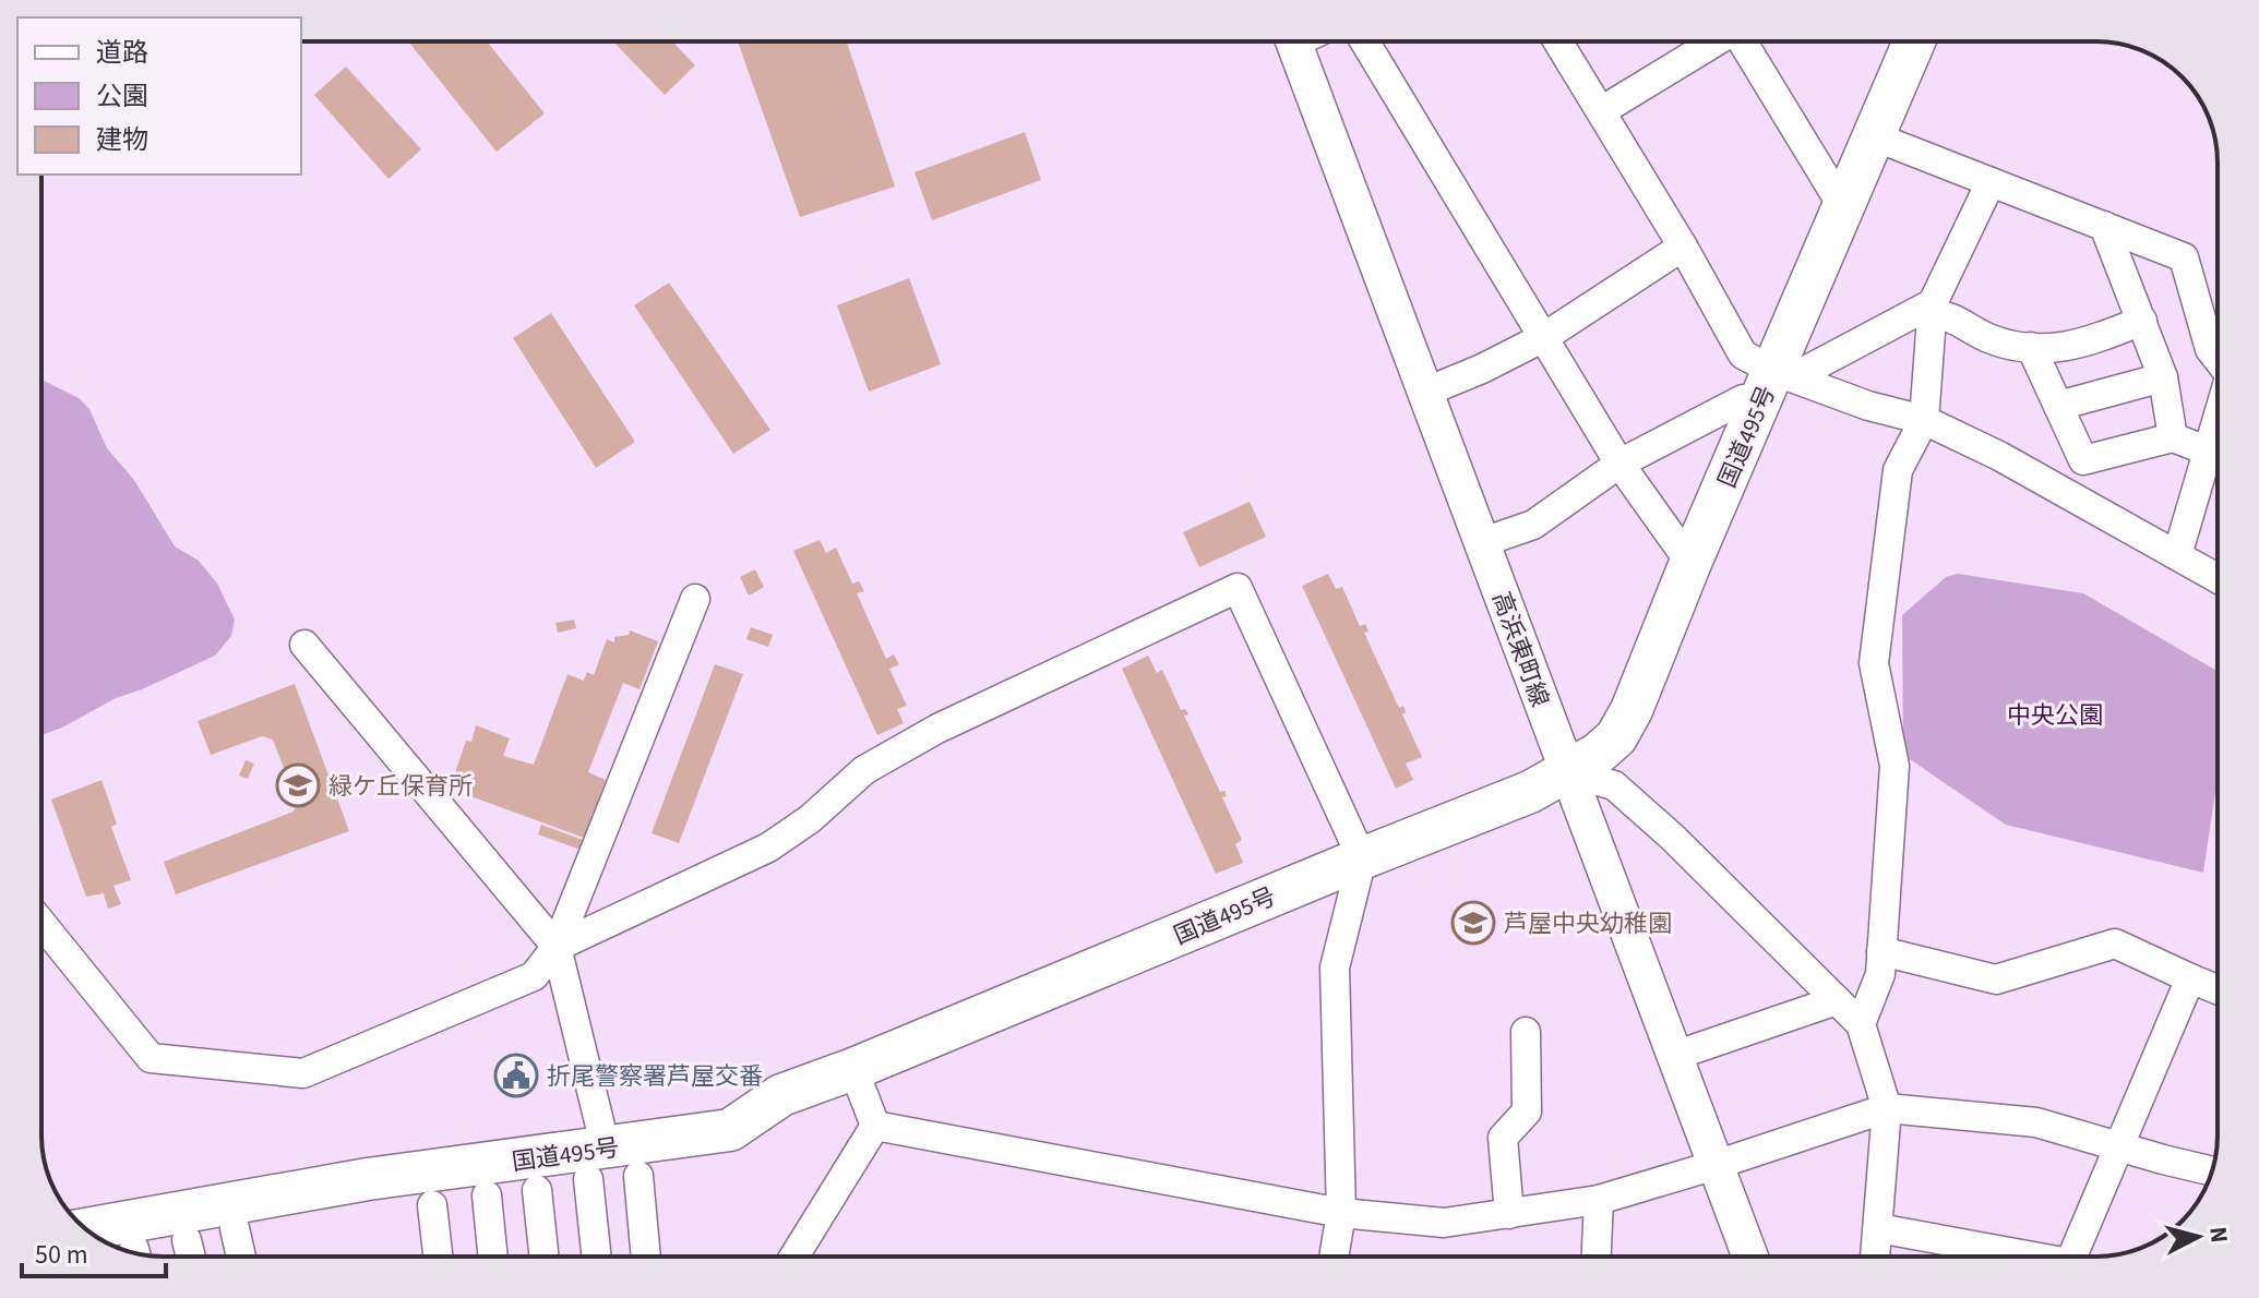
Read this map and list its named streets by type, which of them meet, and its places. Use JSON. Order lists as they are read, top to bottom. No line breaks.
{"streets":{"highway":["国道495号"],"main road":["高浜東町線"]},"crossings":[["国道495号","高浜東町線"]],"parks":["中央公園"],"places":{"school or university":["緑ケ丘保育所","芦屋中央幼稚園"],"public building":["折尾警察署芦屋交番"]},"legend":["道路","公園","建物"],"scale_bar":"50 m","north":"right"}
